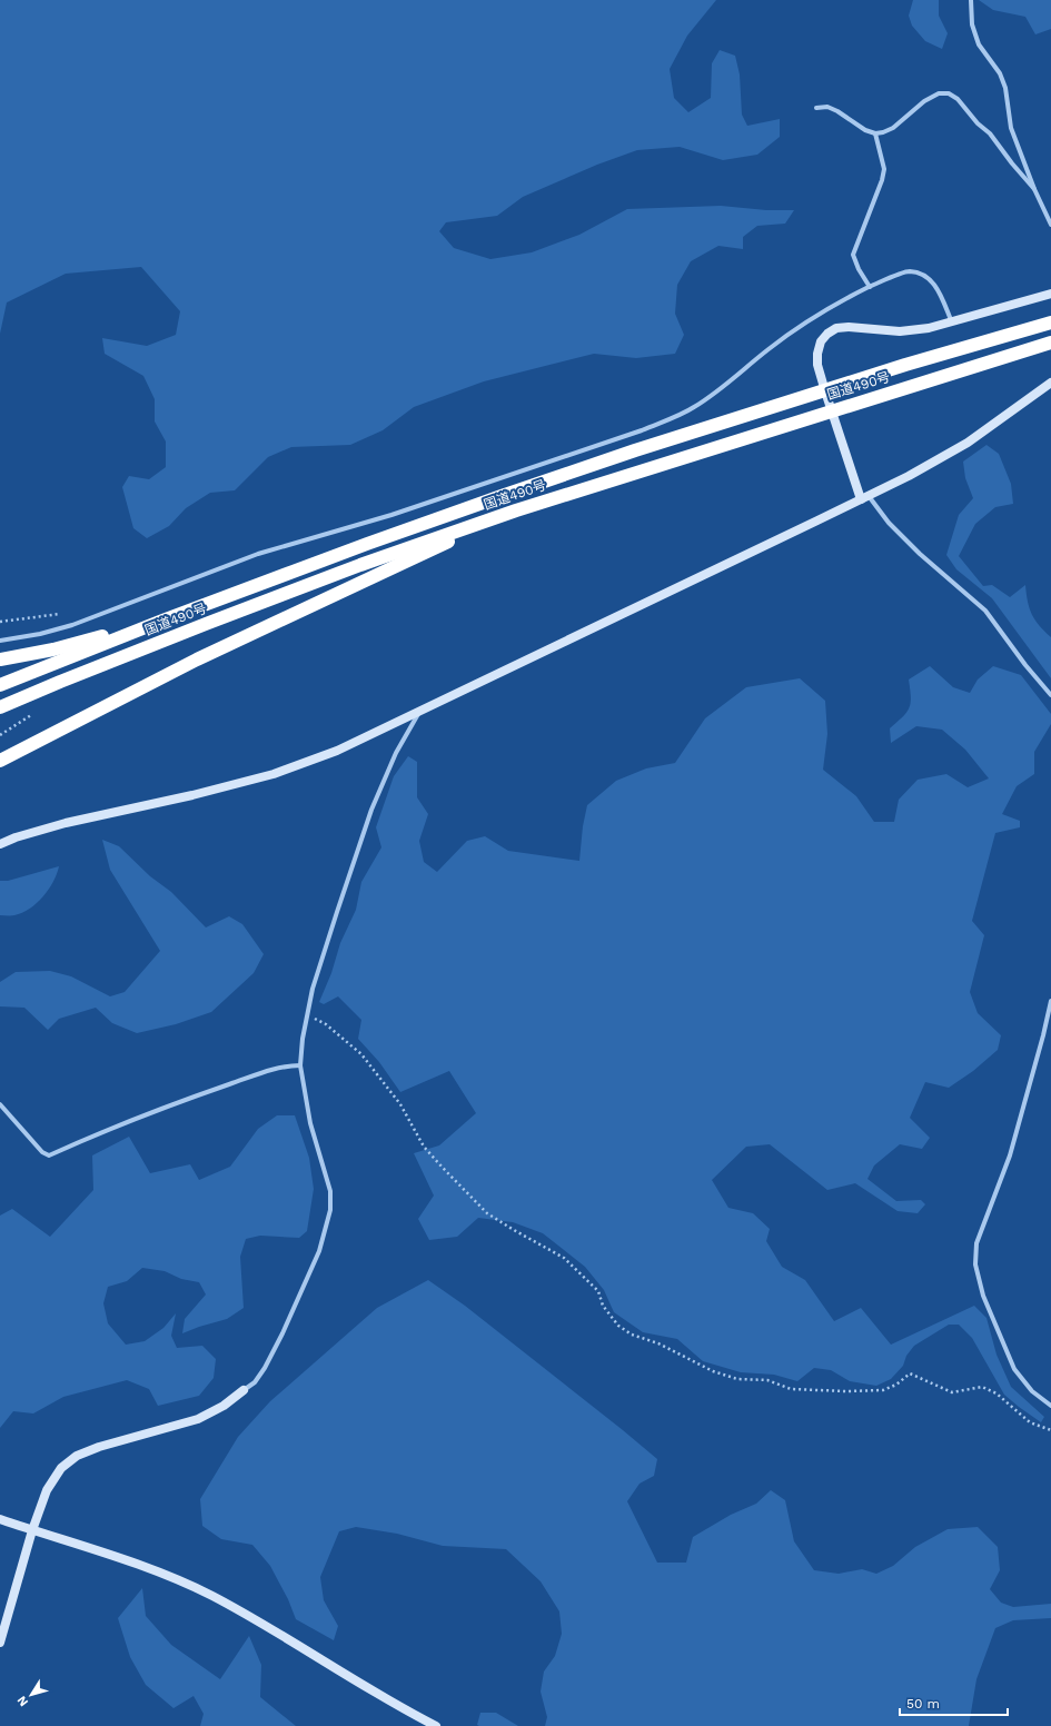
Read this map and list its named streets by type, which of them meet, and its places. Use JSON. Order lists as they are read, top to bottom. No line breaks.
{"streets":{"highway":["国道490号"]},"scale_bar":"50 m","north":"bottom left"}
